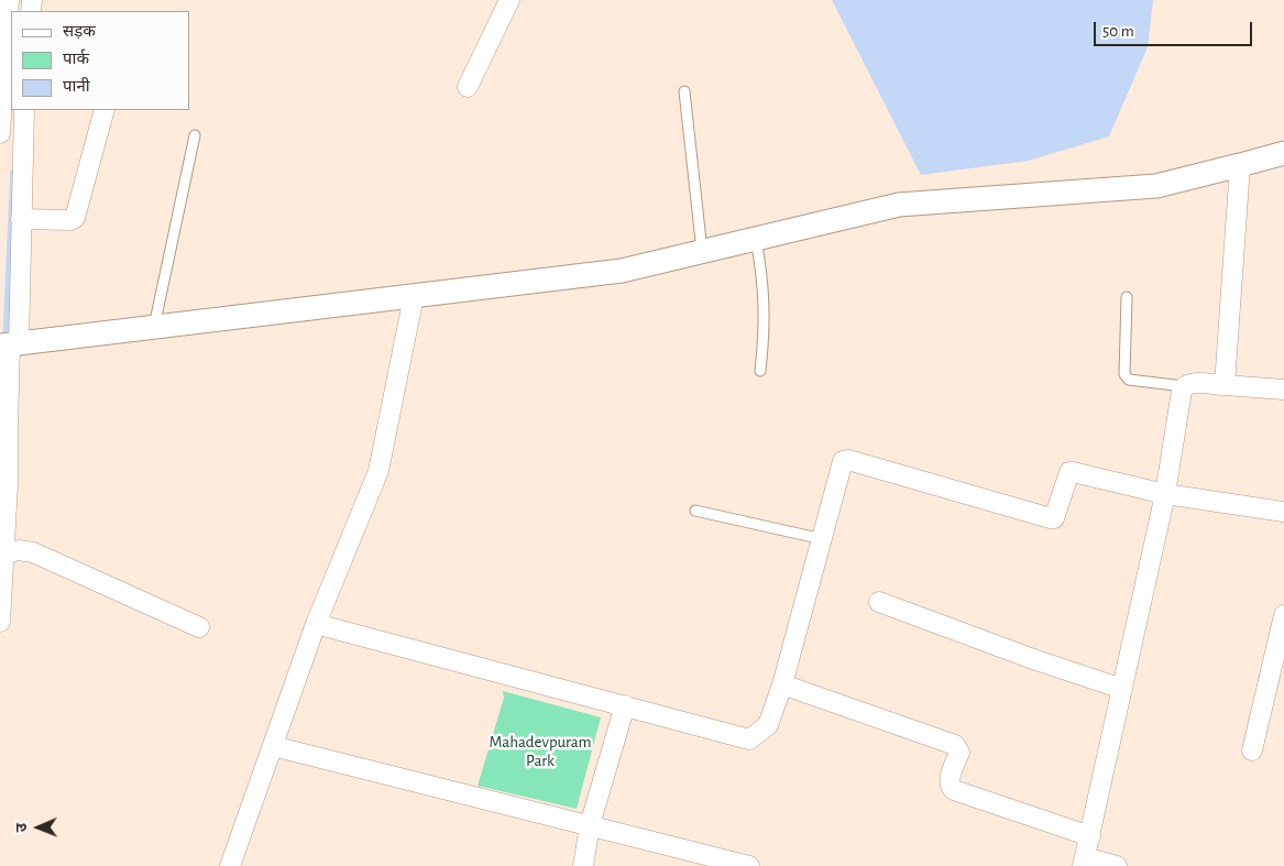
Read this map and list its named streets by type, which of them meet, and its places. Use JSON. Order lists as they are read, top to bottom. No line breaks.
{"parks":["Mahadevpuram Park"],"legend":["सड़क","पार्क","पानी"],"scale_bar":"50 m","north":"left"}
